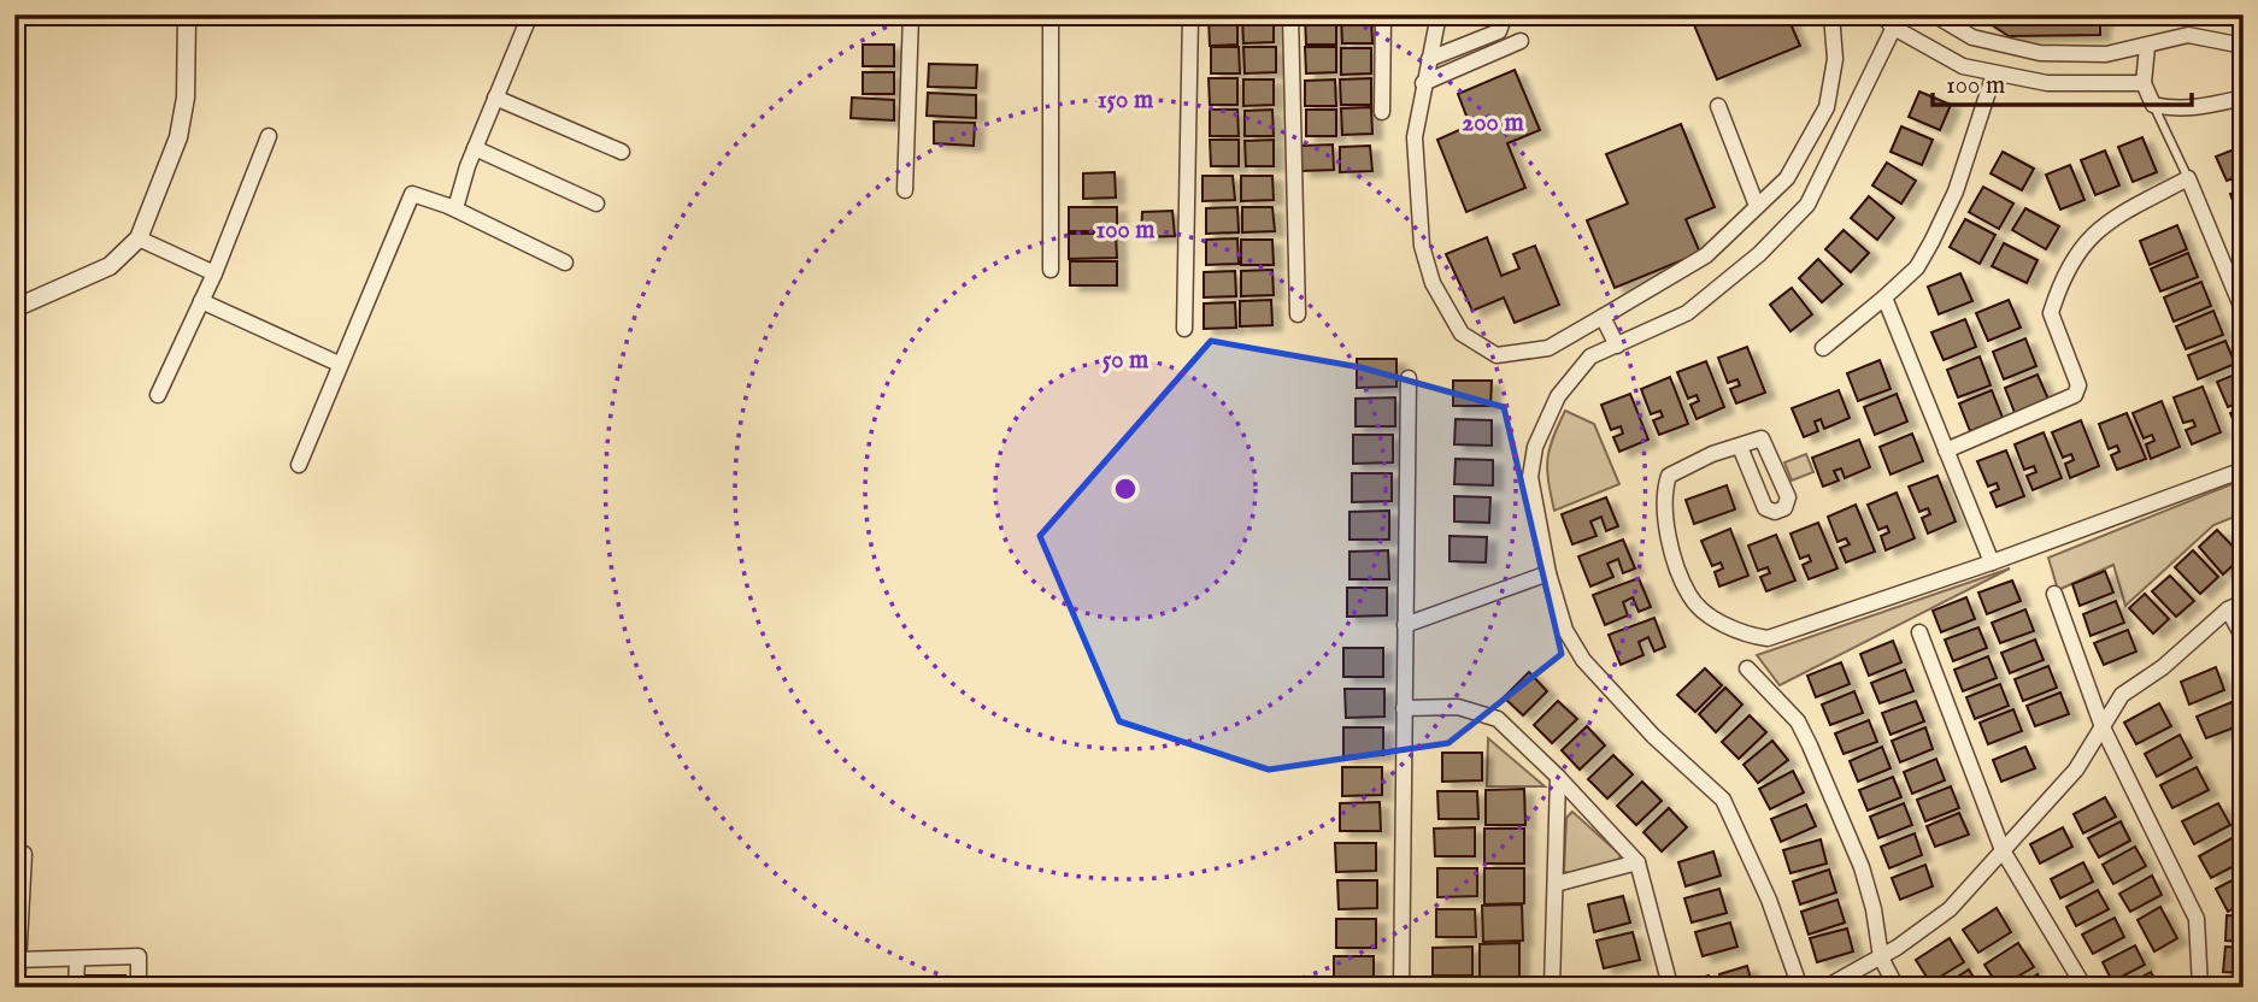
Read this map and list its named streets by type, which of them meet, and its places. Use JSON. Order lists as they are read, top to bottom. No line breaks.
{"scale_bar":"100 m","rings":["150 m","200 m","100 m","50 m"]}
